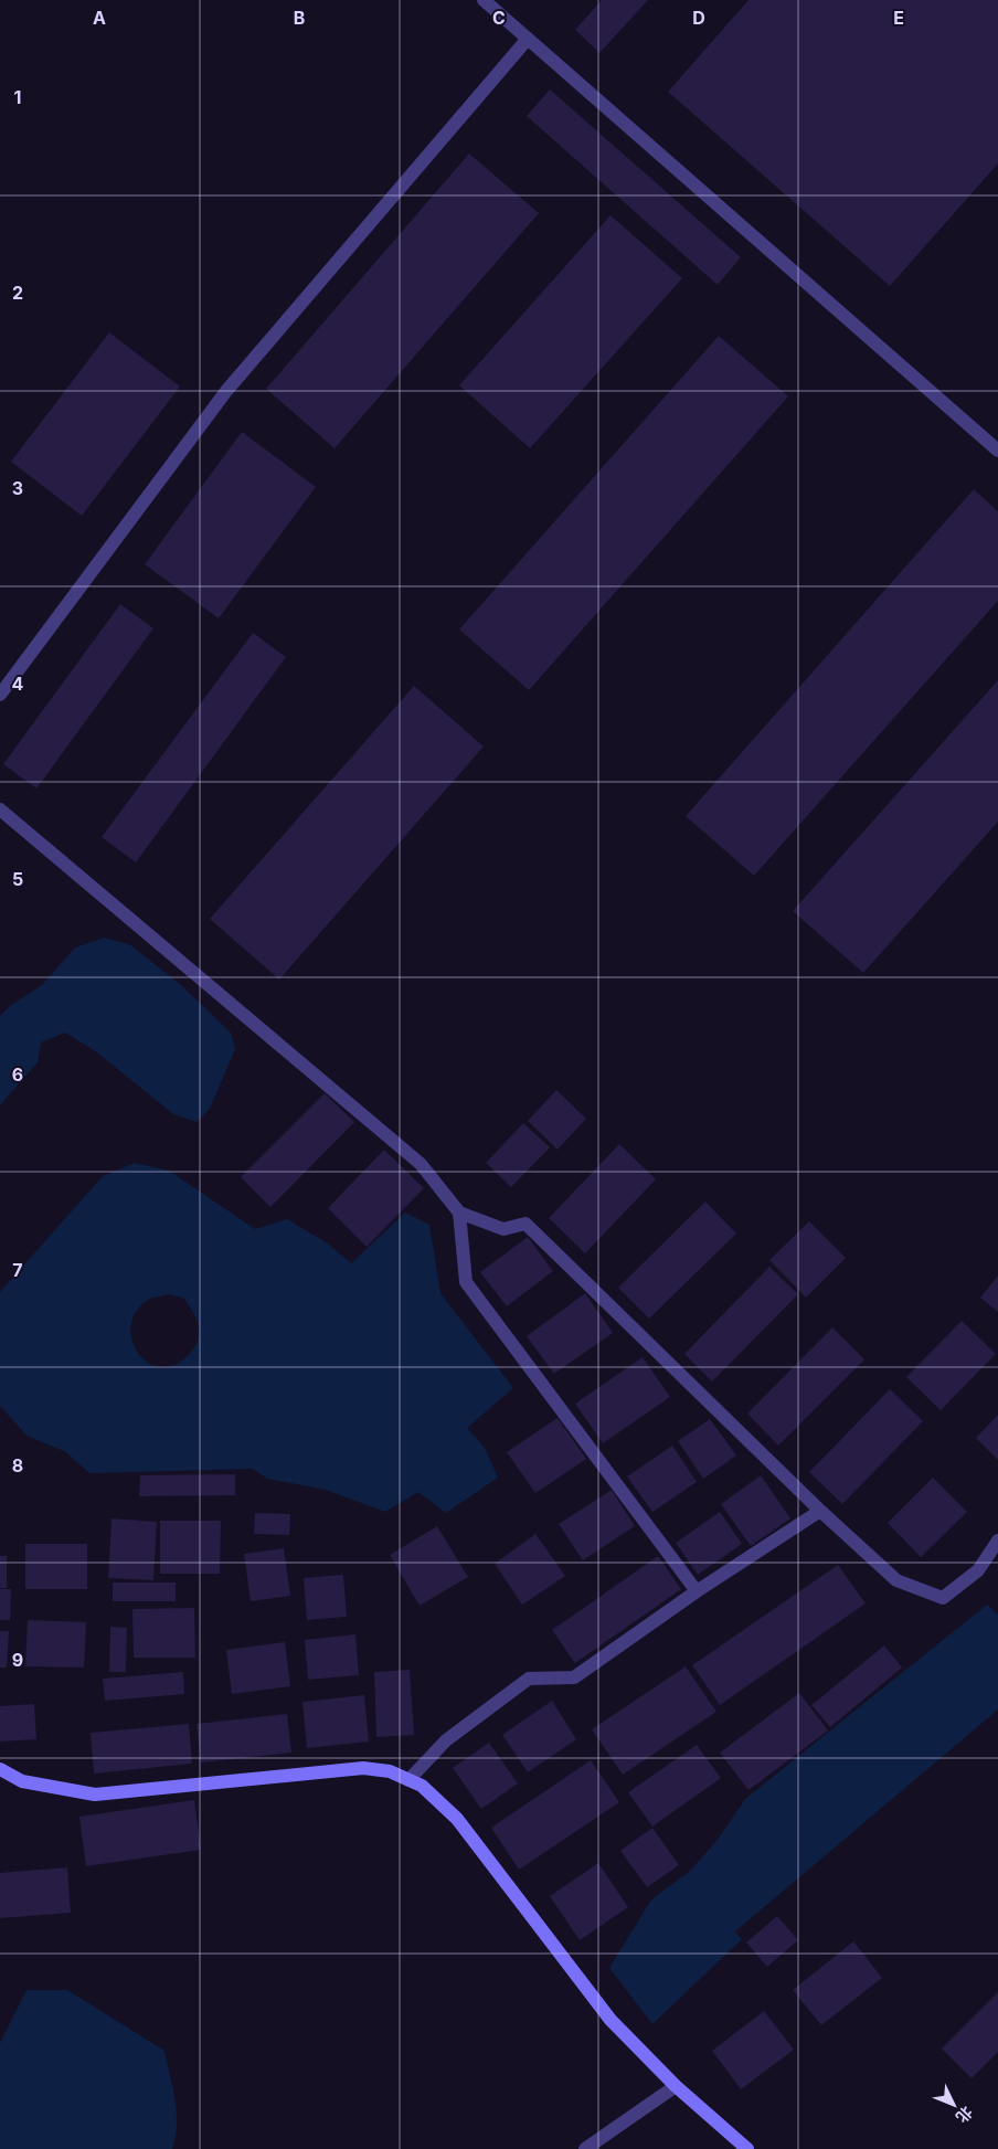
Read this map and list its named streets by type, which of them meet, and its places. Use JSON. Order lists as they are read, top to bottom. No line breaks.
{"north":"bottom right","grid":{"columns":["A","B","C","D","E"],"rows":["1","2","3","4","5","6","7","8","9"]}}
